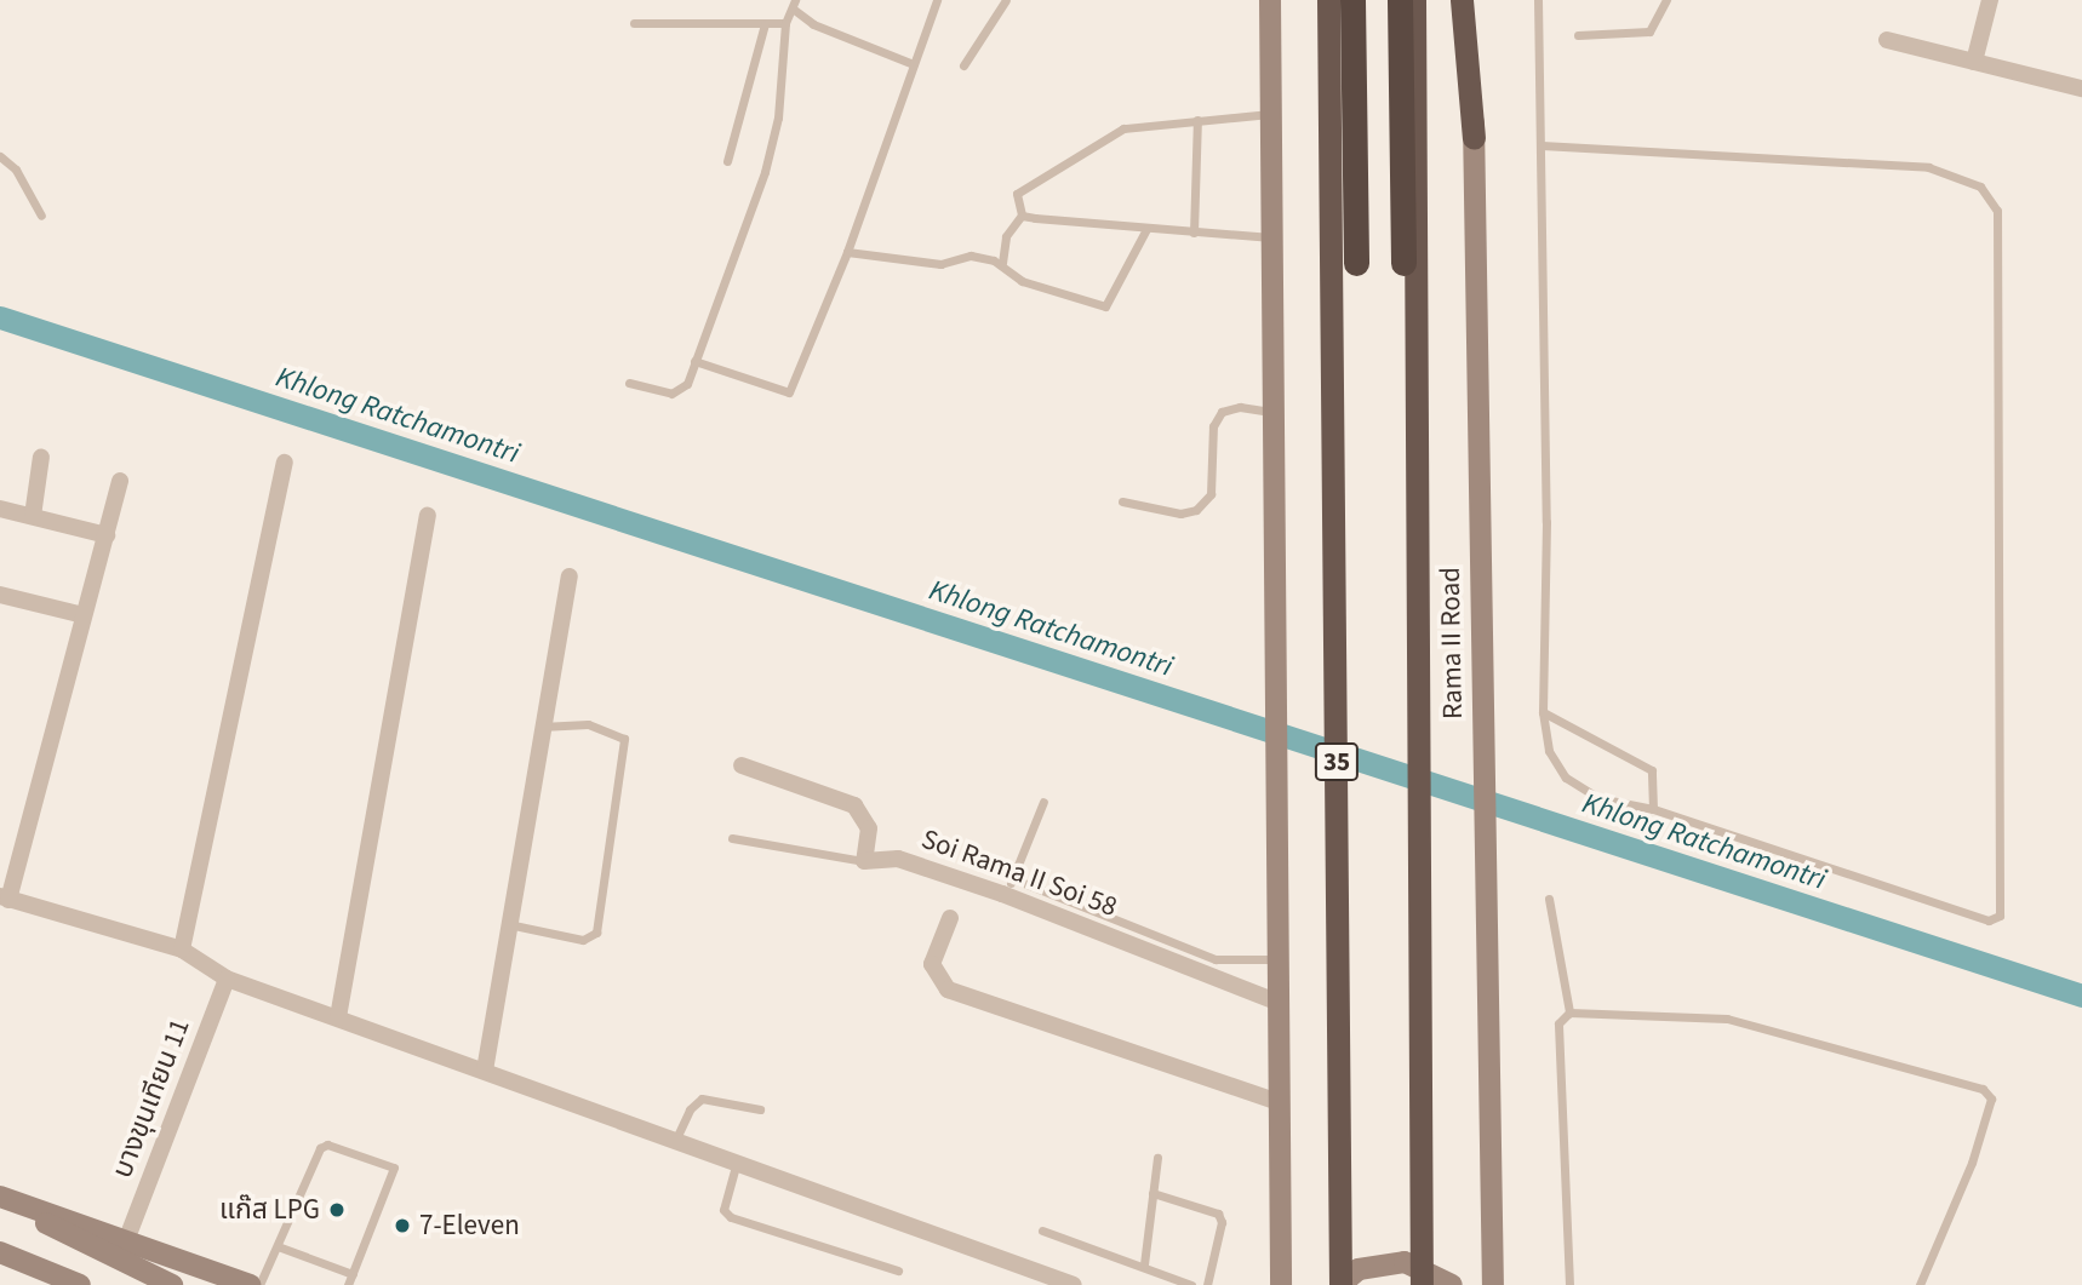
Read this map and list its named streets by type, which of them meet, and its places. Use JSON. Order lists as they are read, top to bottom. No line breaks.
{"streets":{"highway":["Rama II Road","35"],"street":["Soi Rama II Soi 58","บางขุนเทียน 11"]},"crossings":[["35","Soi Rama II Soi 58"]],"water":["Khlong Ratchamontri"],"places":["แก๊ส LPG","7-Eleven"]}
